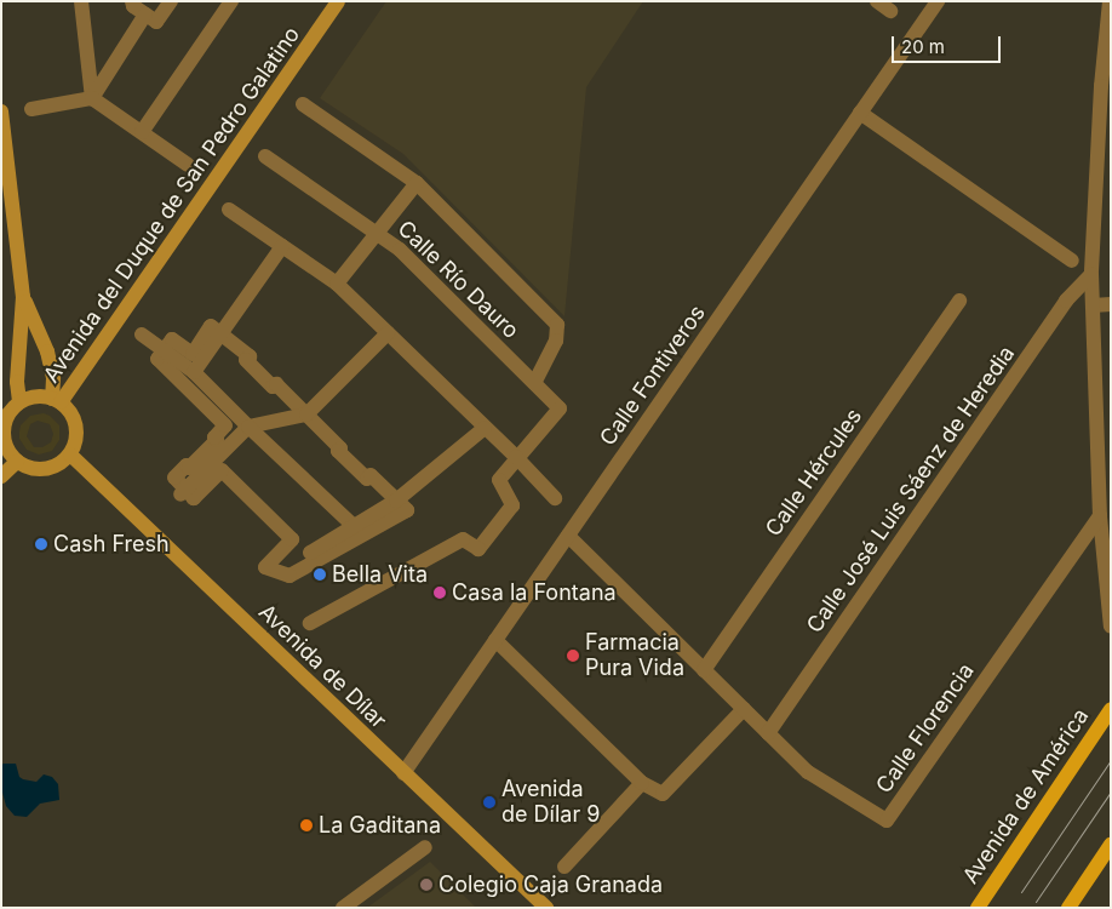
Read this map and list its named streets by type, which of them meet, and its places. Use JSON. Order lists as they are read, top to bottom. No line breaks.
{"streets":{"main road":["Avenida del Duque de San Pedro Galatino","Avenida de Dílar","Avenida de América"],"street":["Calle Río Dauro","Calle Fontiveros","Calle Hércules","Calle José Luis Sáenz de Heredia","Calle Florencia"]},"crossings":[["Avenida del Duque de San Pedro Galatino","Avenida de Dílar"],["Calle Fontiveros","Avenida de Dílar"],["Calle Fontiveros","Calle Florencia"],["Calle Hércules","Calle Florencia"],["Calle José Luis Sáenz de Heredia","Calle Florencia"]],"places":["Cash Fresh","Bella Vita","Casa la Fontana","Farmacia Pura Vida","Avenida de Dílar 9","La Gaditana","Colegio Caja Granada"],"scale_bar":"20 m"}
